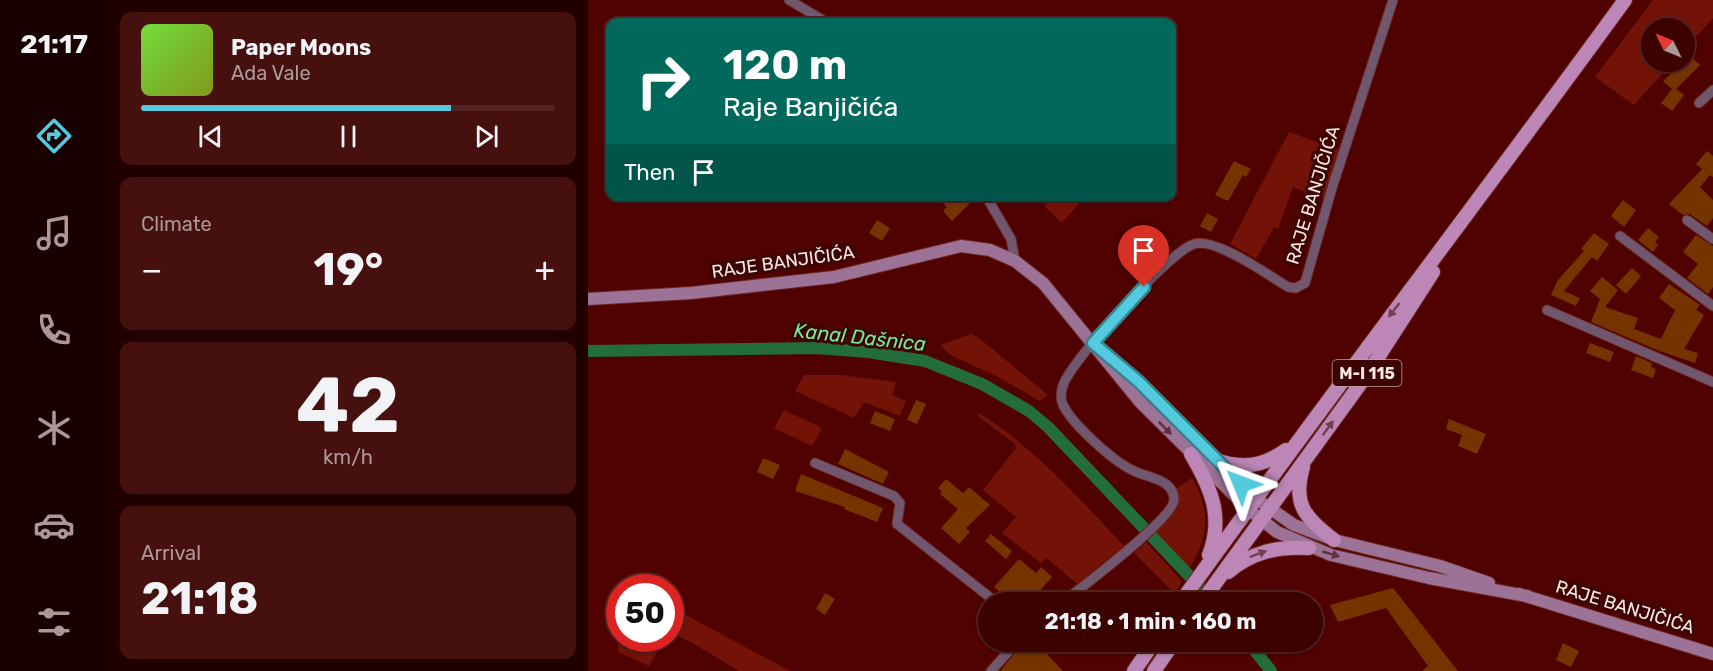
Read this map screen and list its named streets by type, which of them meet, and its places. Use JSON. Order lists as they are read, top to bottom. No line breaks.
{"streets":{"main road":["RAJE BANJIČIĆA","M-I 115"]},"water":["Kanal Dašnica"],"north":"top left","page":{"tabs":"21:17","turn":["120 m","Raje Banjičića"],"song":["Paper Moons","Ada Vale"],"then":"Then","tile":["Climate",["42","km/h"],["Arrival","21:18"]],"heat":["−","19°","+"],"limit":"50","trip":"21:18 · 1 min · 160 m"}}
